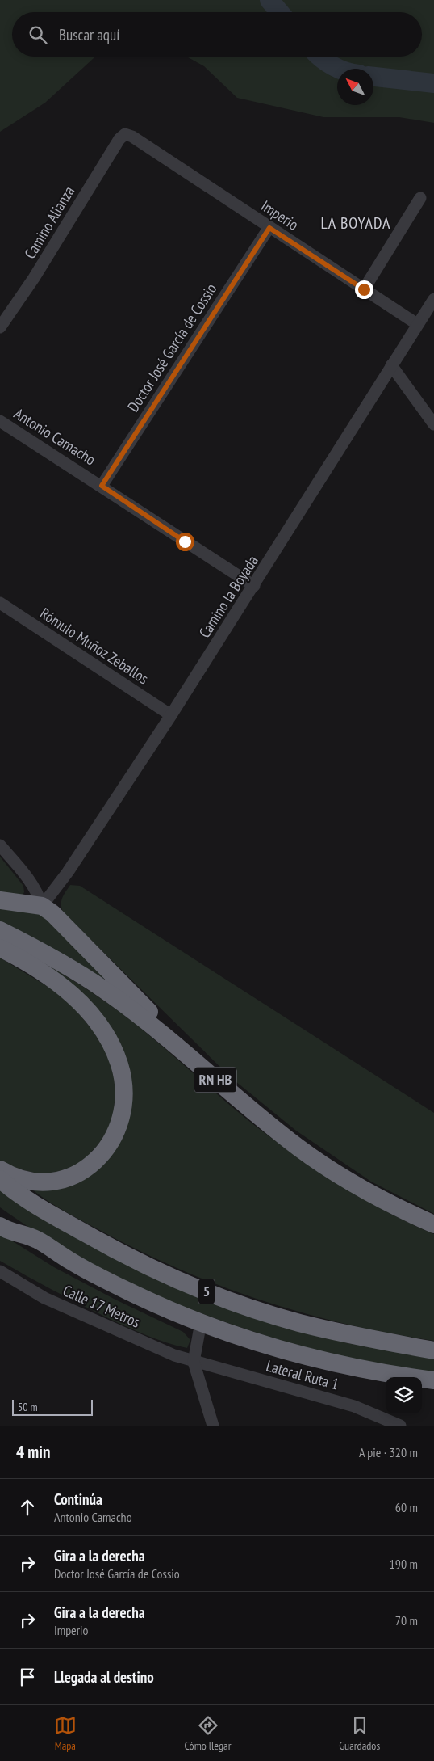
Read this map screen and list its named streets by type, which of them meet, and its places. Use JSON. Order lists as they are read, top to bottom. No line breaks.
{"streets":{"highway":["RN HB","5"],"street":["Imperio","Camino Alianza","Doctor José García de Cossio","Antonio Camacho","Camino la Boyada","Rómulo Muñoz Zeballos","Calle 17 Metros","Lateral Ruta 1"]},"crossings":[["Imperio","Camino Alianza"],["Imperio","Doctor José García de Cossio"],["Imperio","Camino la Boyada"],["Doctor José García de Cossio","Antonio Camacho"],["Antonio Camacho","Camino la Boyada"],["Camino la Boyada","Rómulo Muñoz Zeballos"],["Calle 17 Metros","Lateral Ruta 1"]],"districts":["LA BOYADA"],"scale_bar":"50 m","north":"top left","page":{"search":"Buscar aquí","scale":"50 m","heading":["4 min","A pie · 320 m"],"list":[["Continúa","Antonio Camacho","60 m"],["Gira a la derecha","Doctor José García de Cossio","190 m"],["Gira a la derecha","Imperio","70 m"],"Llegada al destino"],"nav":["Mapa","Cómo llegar","Guardados"]}}
